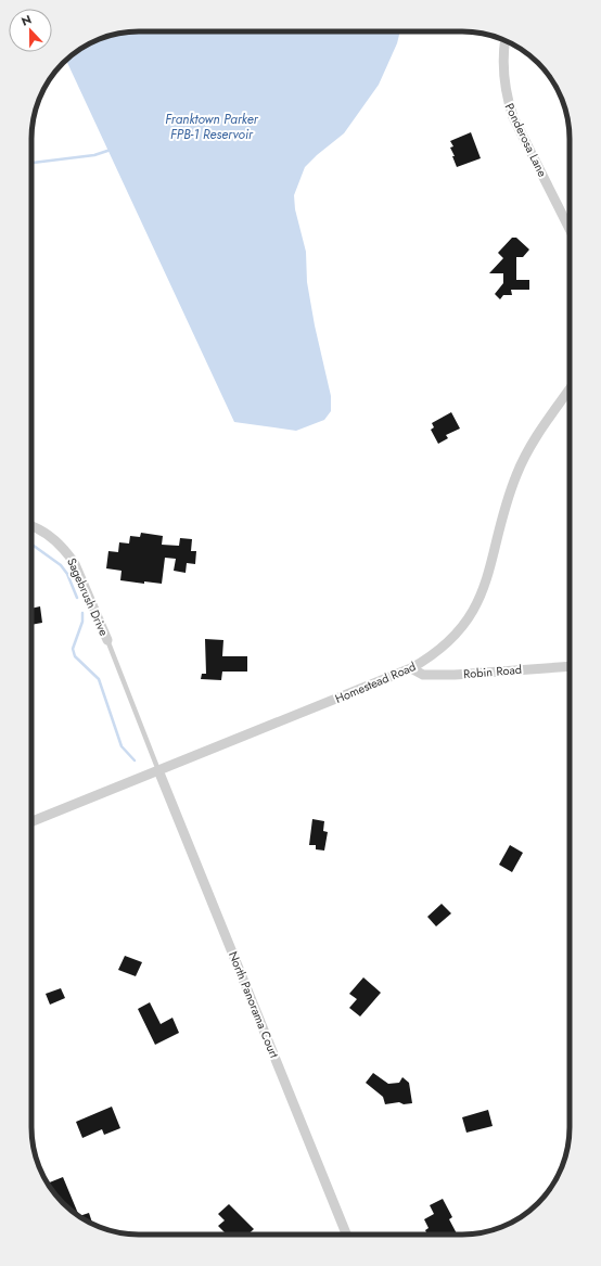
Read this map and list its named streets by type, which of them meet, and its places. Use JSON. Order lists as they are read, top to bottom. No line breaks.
{"streets":{"street":["Ponderosa Lane","Sagebrush Drive","Robin Road","Homestead Road","North Panorama Court"]},"crossings":[["Robin Road","Homestead Road"],["Homestead Road","North Panorama Court"]],"water":["Franktown Parker FPB-1 Reservoir"],"north":"top"}
